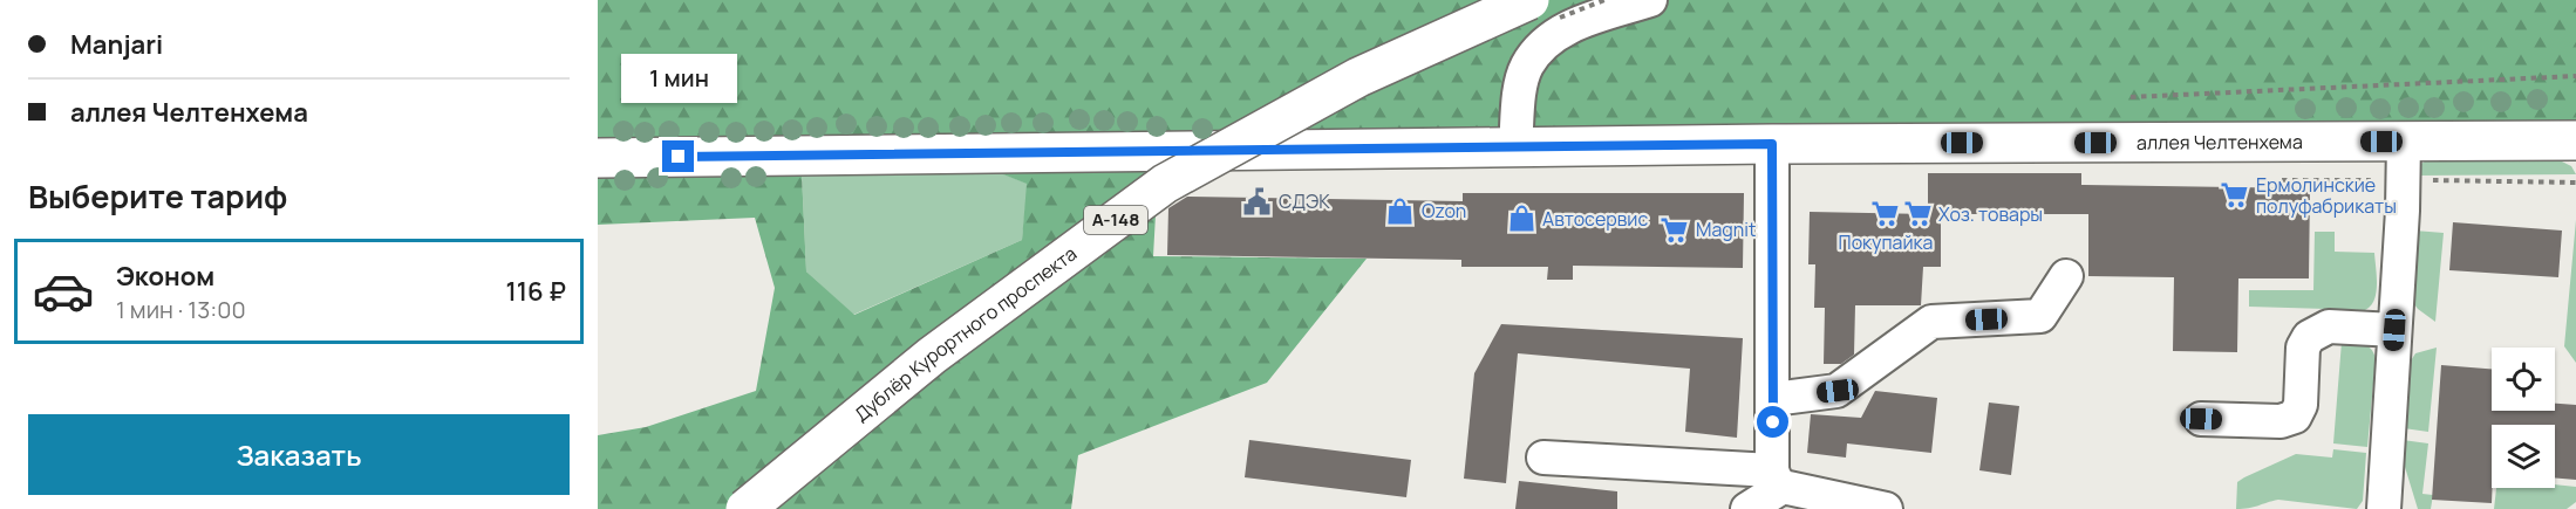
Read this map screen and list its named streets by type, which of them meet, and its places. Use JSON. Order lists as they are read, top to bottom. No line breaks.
{"streets":{"main road":["аллея Челтенхема","А-148","Дублёр Курортного проспекта"]},"places":{"supermarket":["Ермолинские полуфабрикаты","Покупайка","Хоз. товары","Magnit"],"public building":["СДЭК"],"shop":["Ozon","Автосервис"]},"page":{"banner":["Manjari","аллея Челтенхема"],"bubble":"1 мин","heading":"Выберите тариф","list":[{"name":"Эконом","note":"1 мин · 13:00","value":"116 ₽"}],"buttons":"Заказать"}}
